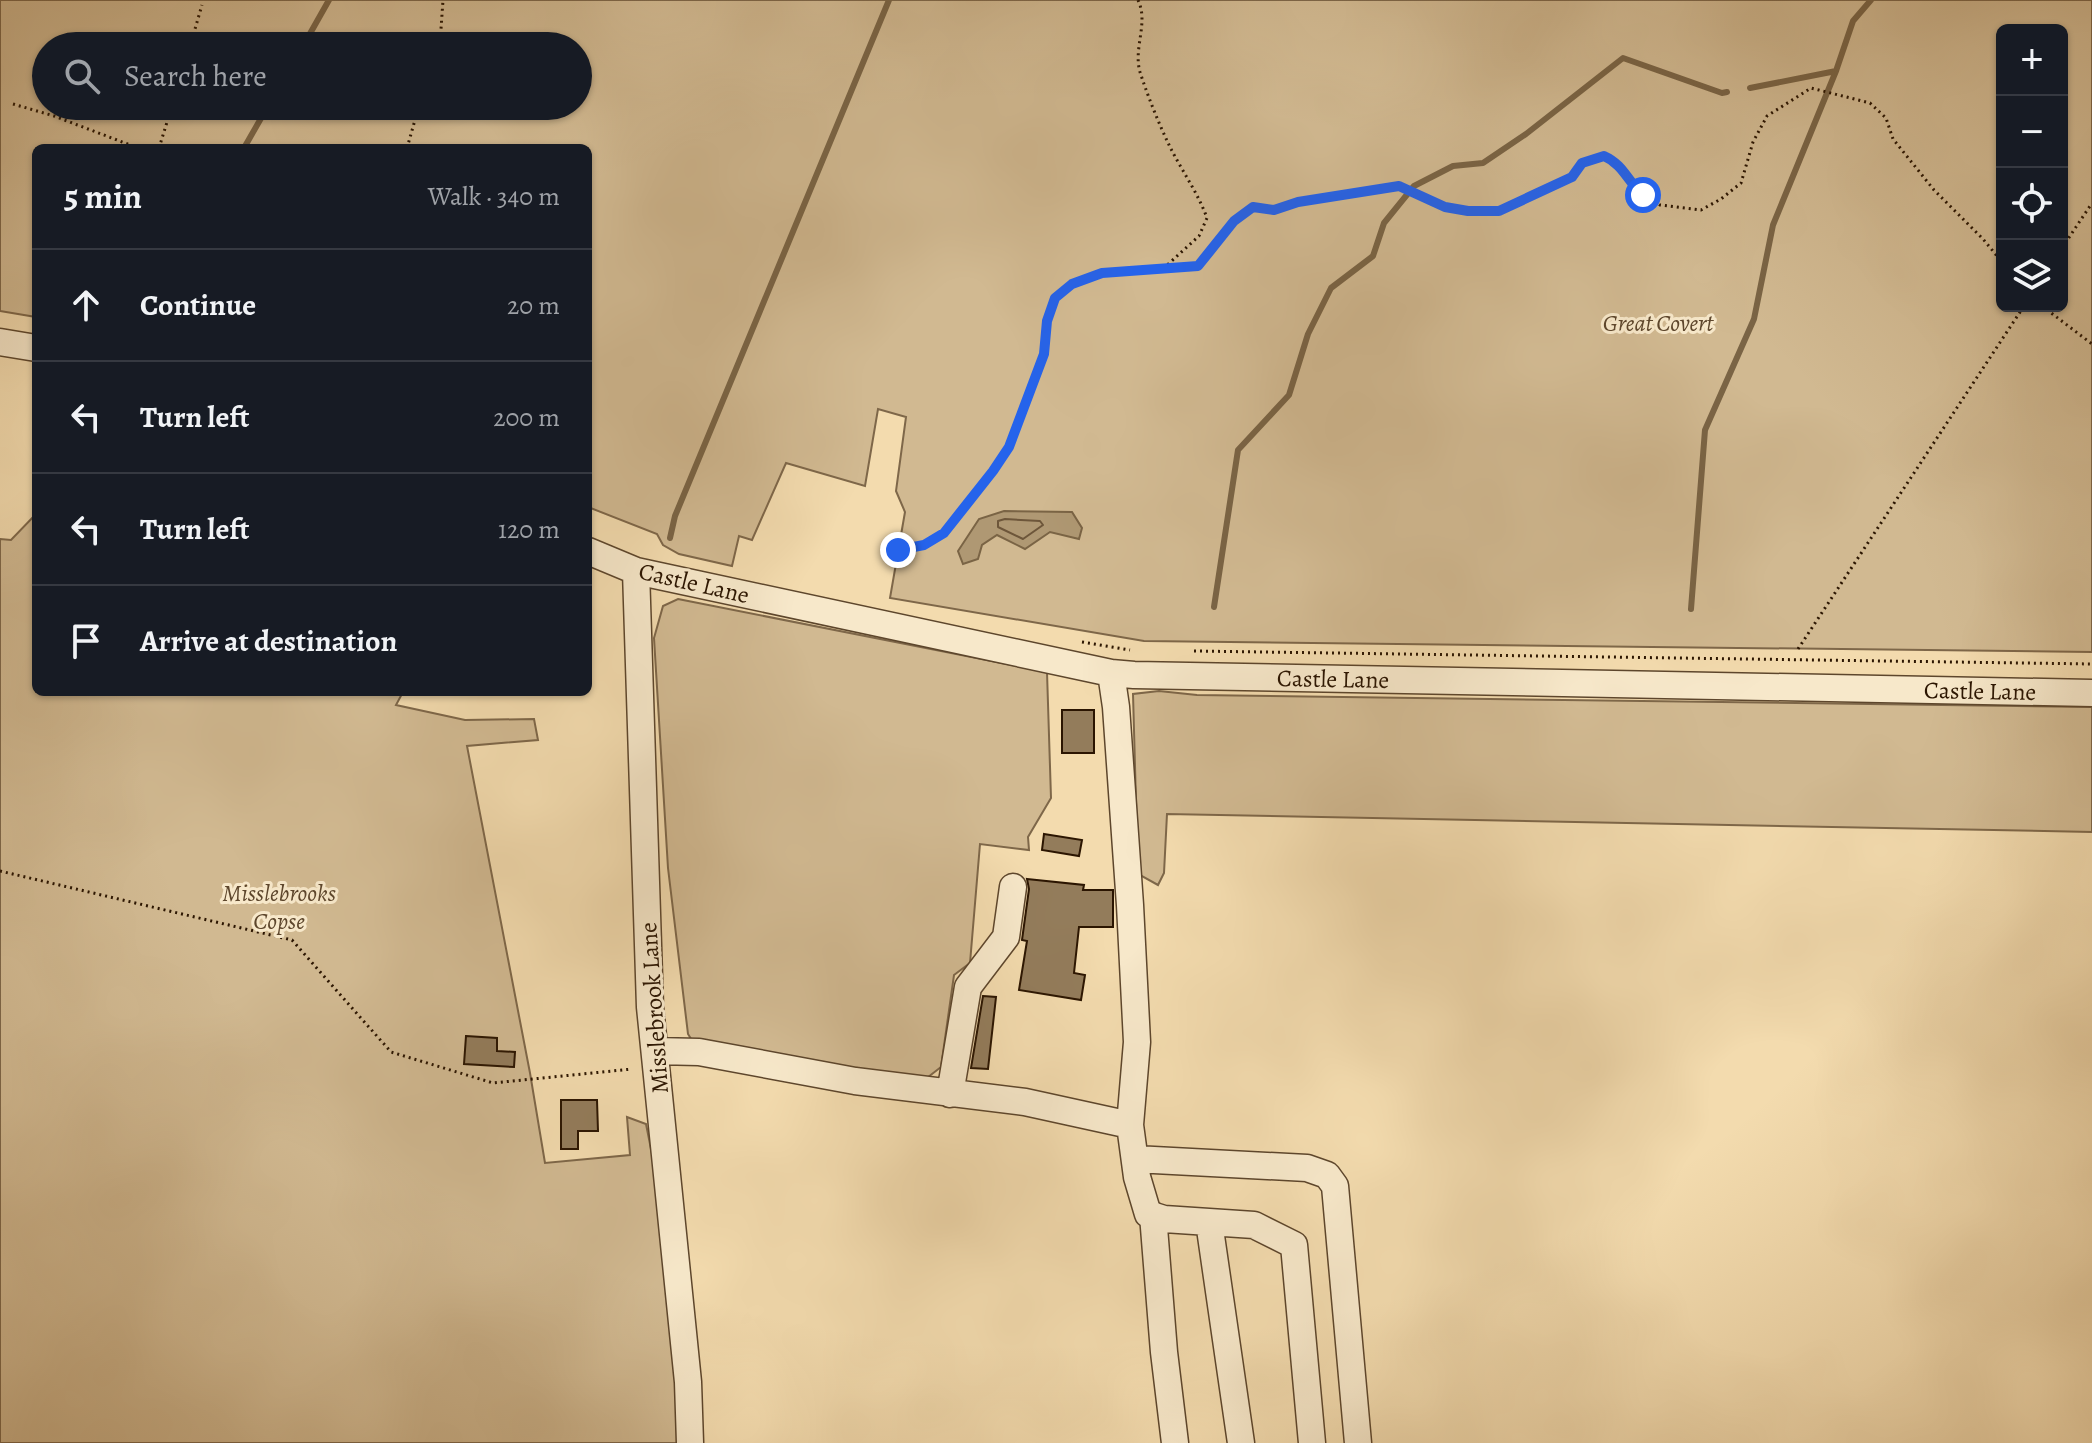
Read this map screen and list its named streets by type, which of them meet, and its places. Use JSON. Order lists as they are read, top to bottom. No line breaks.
{"streets":{"street":["Castle Lane","Misslebrook Lane"]},"crossings":[["Castle Lane","Misslebrook Lane"]],"parks":["Great Covert","Misslebrooks Copse"],"page":{"map_buttons":["+","−"],"search":"Search here","heading":["5 min","Walk · 340 m"],"list":[["Continue","20 m"],["Turn left","200 m"],["Turn left","120 m"],"Arrive at destination"]}}
